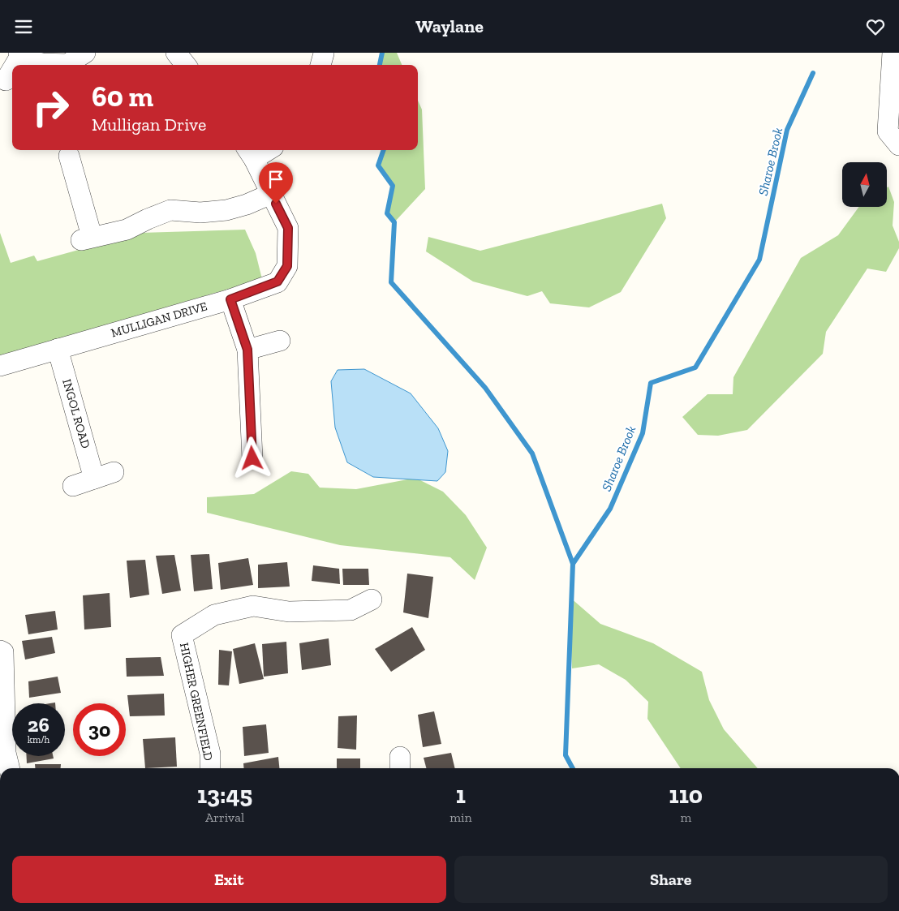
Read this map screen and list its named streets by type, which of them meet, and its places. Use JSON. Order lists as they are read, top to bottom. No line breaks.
{"streets":{"street":["MULLIGAN DRIVE","INGOL ROAD","HIGHER GREENFIELD"]},"crossings":[["MULLIGAN DRIVE","INGOL ROAD"]],"water":["Sharoe Brook"],"north":"top","page":{"header":"Waylane","turn":["60 m","Mulligan Drive"],"speed":"26 km/h","limit":"30","eta":["13:45","Arrival","1","min","110","m"],"buttons":["Exit","Share"]}}
